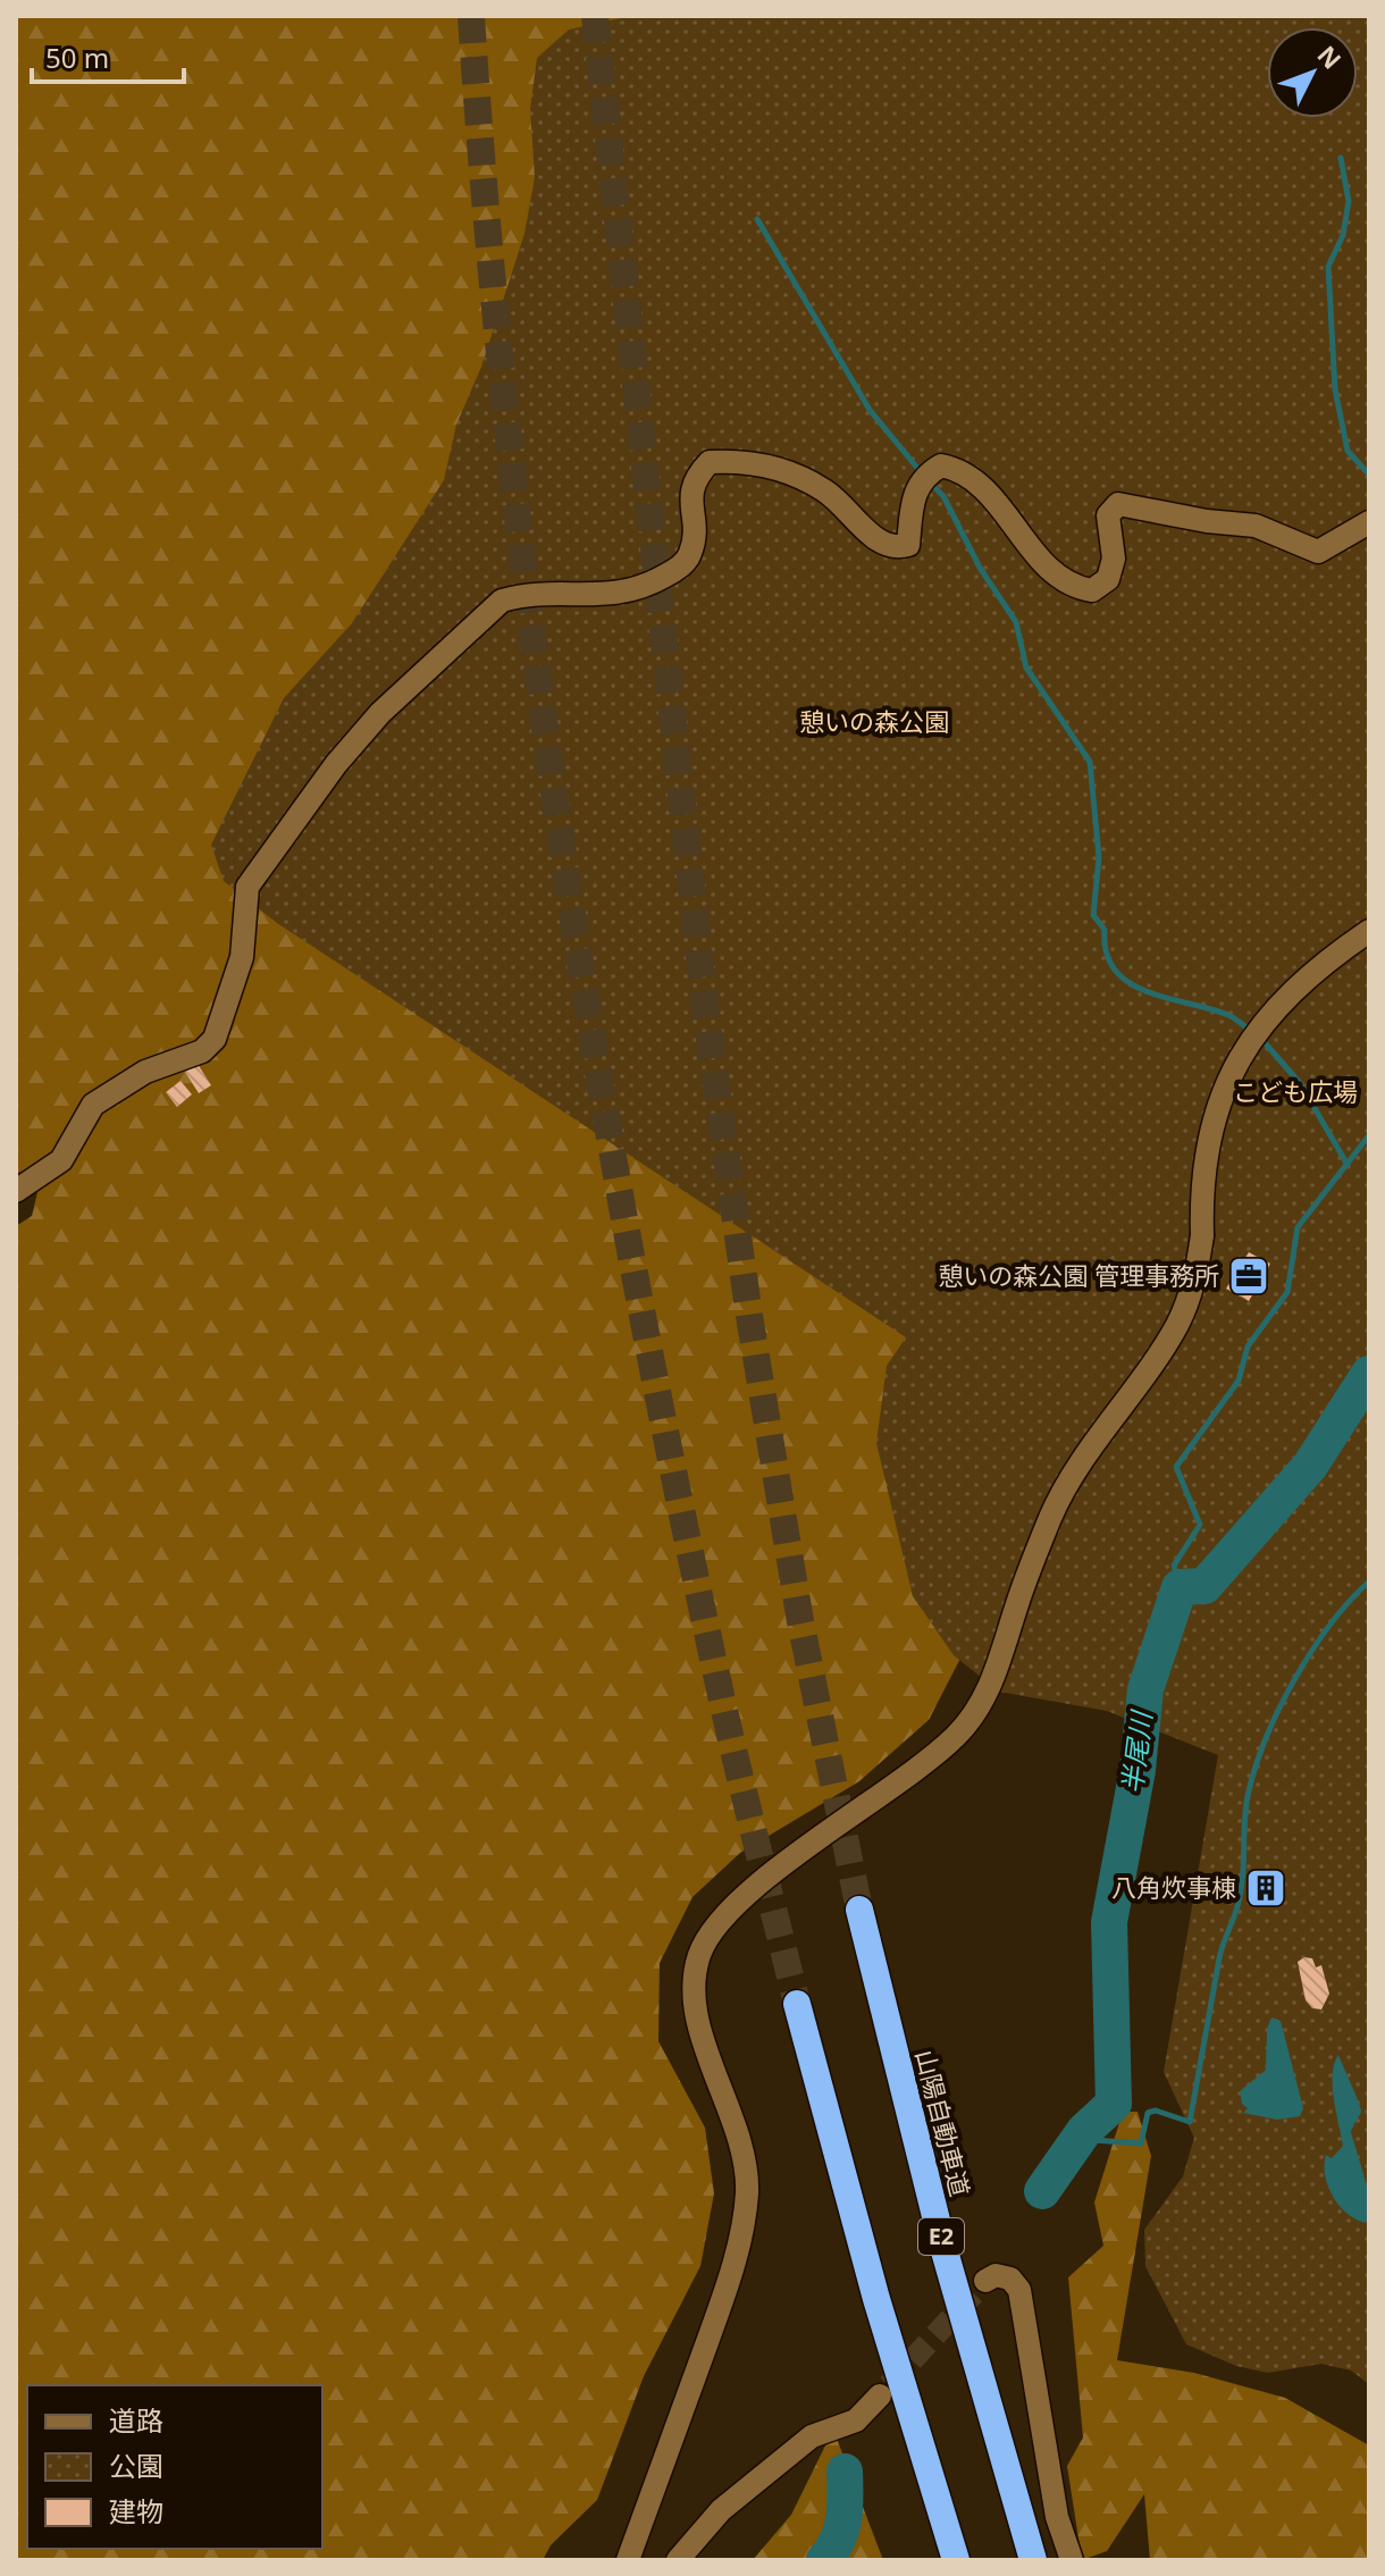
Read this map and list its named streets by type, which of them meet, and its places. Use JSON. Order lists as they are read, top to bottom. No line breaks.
{"streets":{"highway":["山陽自動車道","E2"]},"water":["半尾川"],"parks":["憩いの森公園","こども広場"],"places":{"office":["憩いの森公園 管理事務所"],"building":["八角炊事棟"]},"legend":["道路","公園","建物"],"scale_bar":"50 m","north":"top right"}
